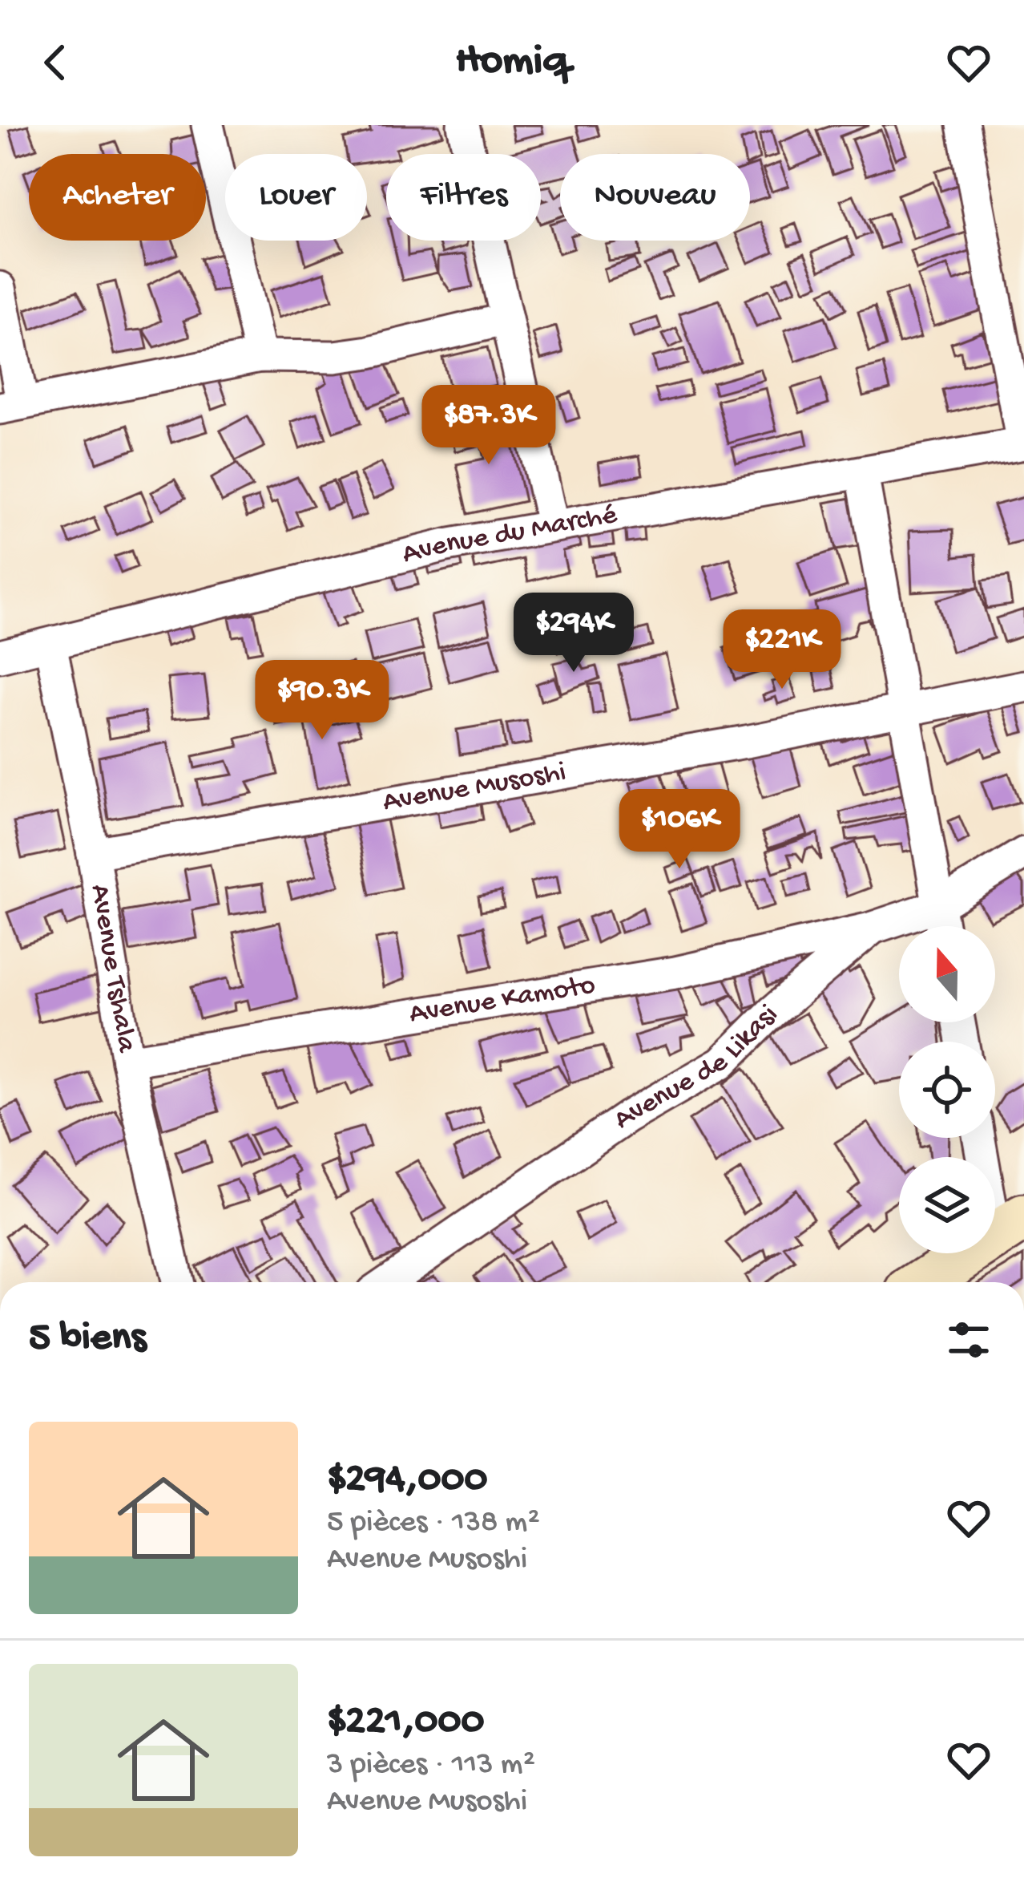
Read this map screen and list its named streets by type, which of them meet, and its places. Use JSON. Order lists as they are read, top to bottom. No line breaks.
{"streets":{"street":["Avenue du Marché","Avenue Musoshi","Avenue Tshala","Avenue Kamoto","Avenue de Likasi"]},"crossings":[["Avenue du Marché","Avenue Tshala"],["Avenue Musoshi","Avenue Tshala"],["Avenue Tshala","Avenue Kamoto"],["Avenue Kamoto","Avenue de Likasi"]],"north":"top","page":{"header":"Homiq","chip":["Acheter","Louer","Filtres","Nouveau"],"price":["$87.3K","$294K","$221K","$90.3K","$106K"],"heading":"5 biens","list":[{"name":"$294,000","note":"5 pièces · 138 m² · Avenue Musoshi"},{"name":"$221,000","note":"3 pièces · 113 m² · Avenue Musoshi"}]}}
